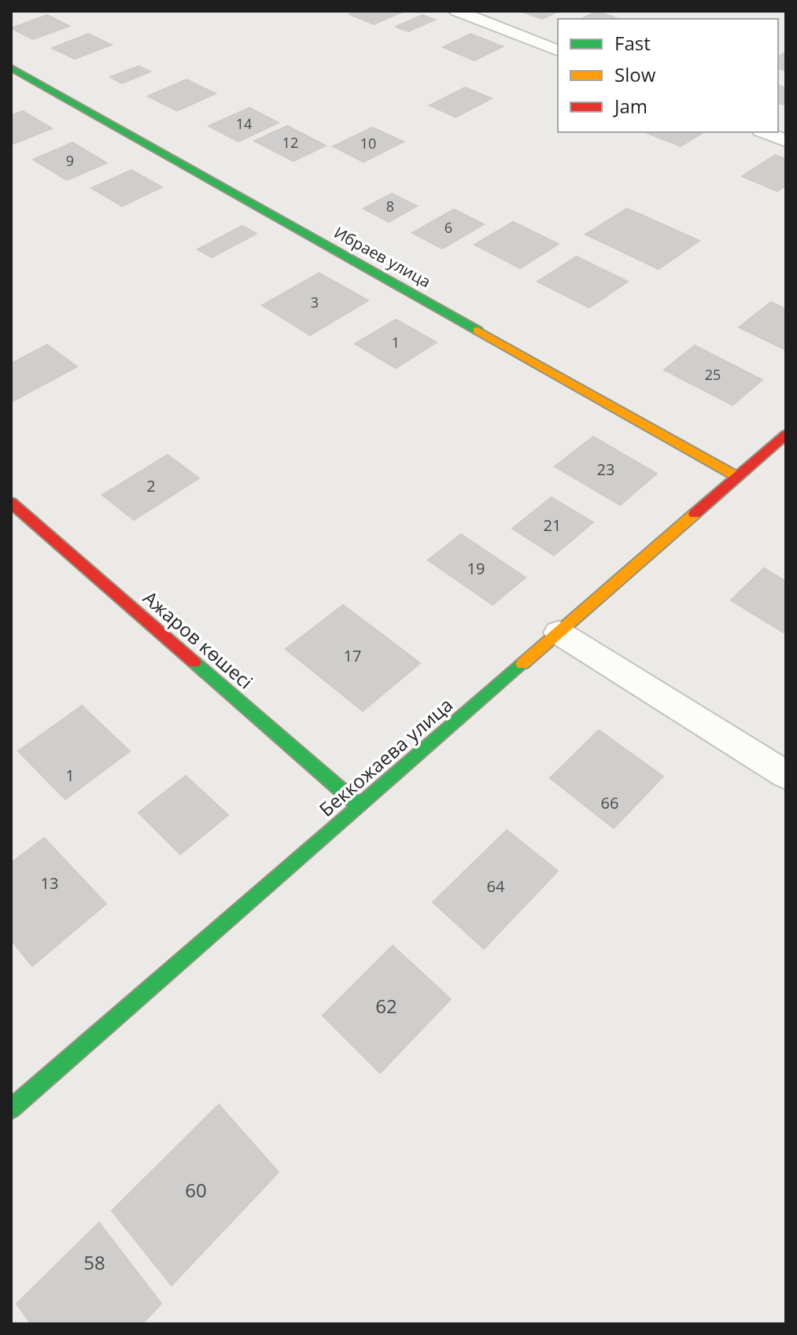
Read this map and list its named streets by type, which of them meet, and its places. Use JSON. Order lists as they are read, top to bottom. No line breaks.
{"streets":{"street":["Ибраев улица","Ажаров көшесі","Беккожаева улица"]},"crossings":[["Ибраев улица","Беккожаева улица"],["Ажаров көшесі","Беккожаева улица"]],"house_numbers":["14","12","10","9","8","6","3","1","25","23","2","21","19","17","1","66","13","64","62","60","58"],"legend":["Fast","Slow","Jam"]}
